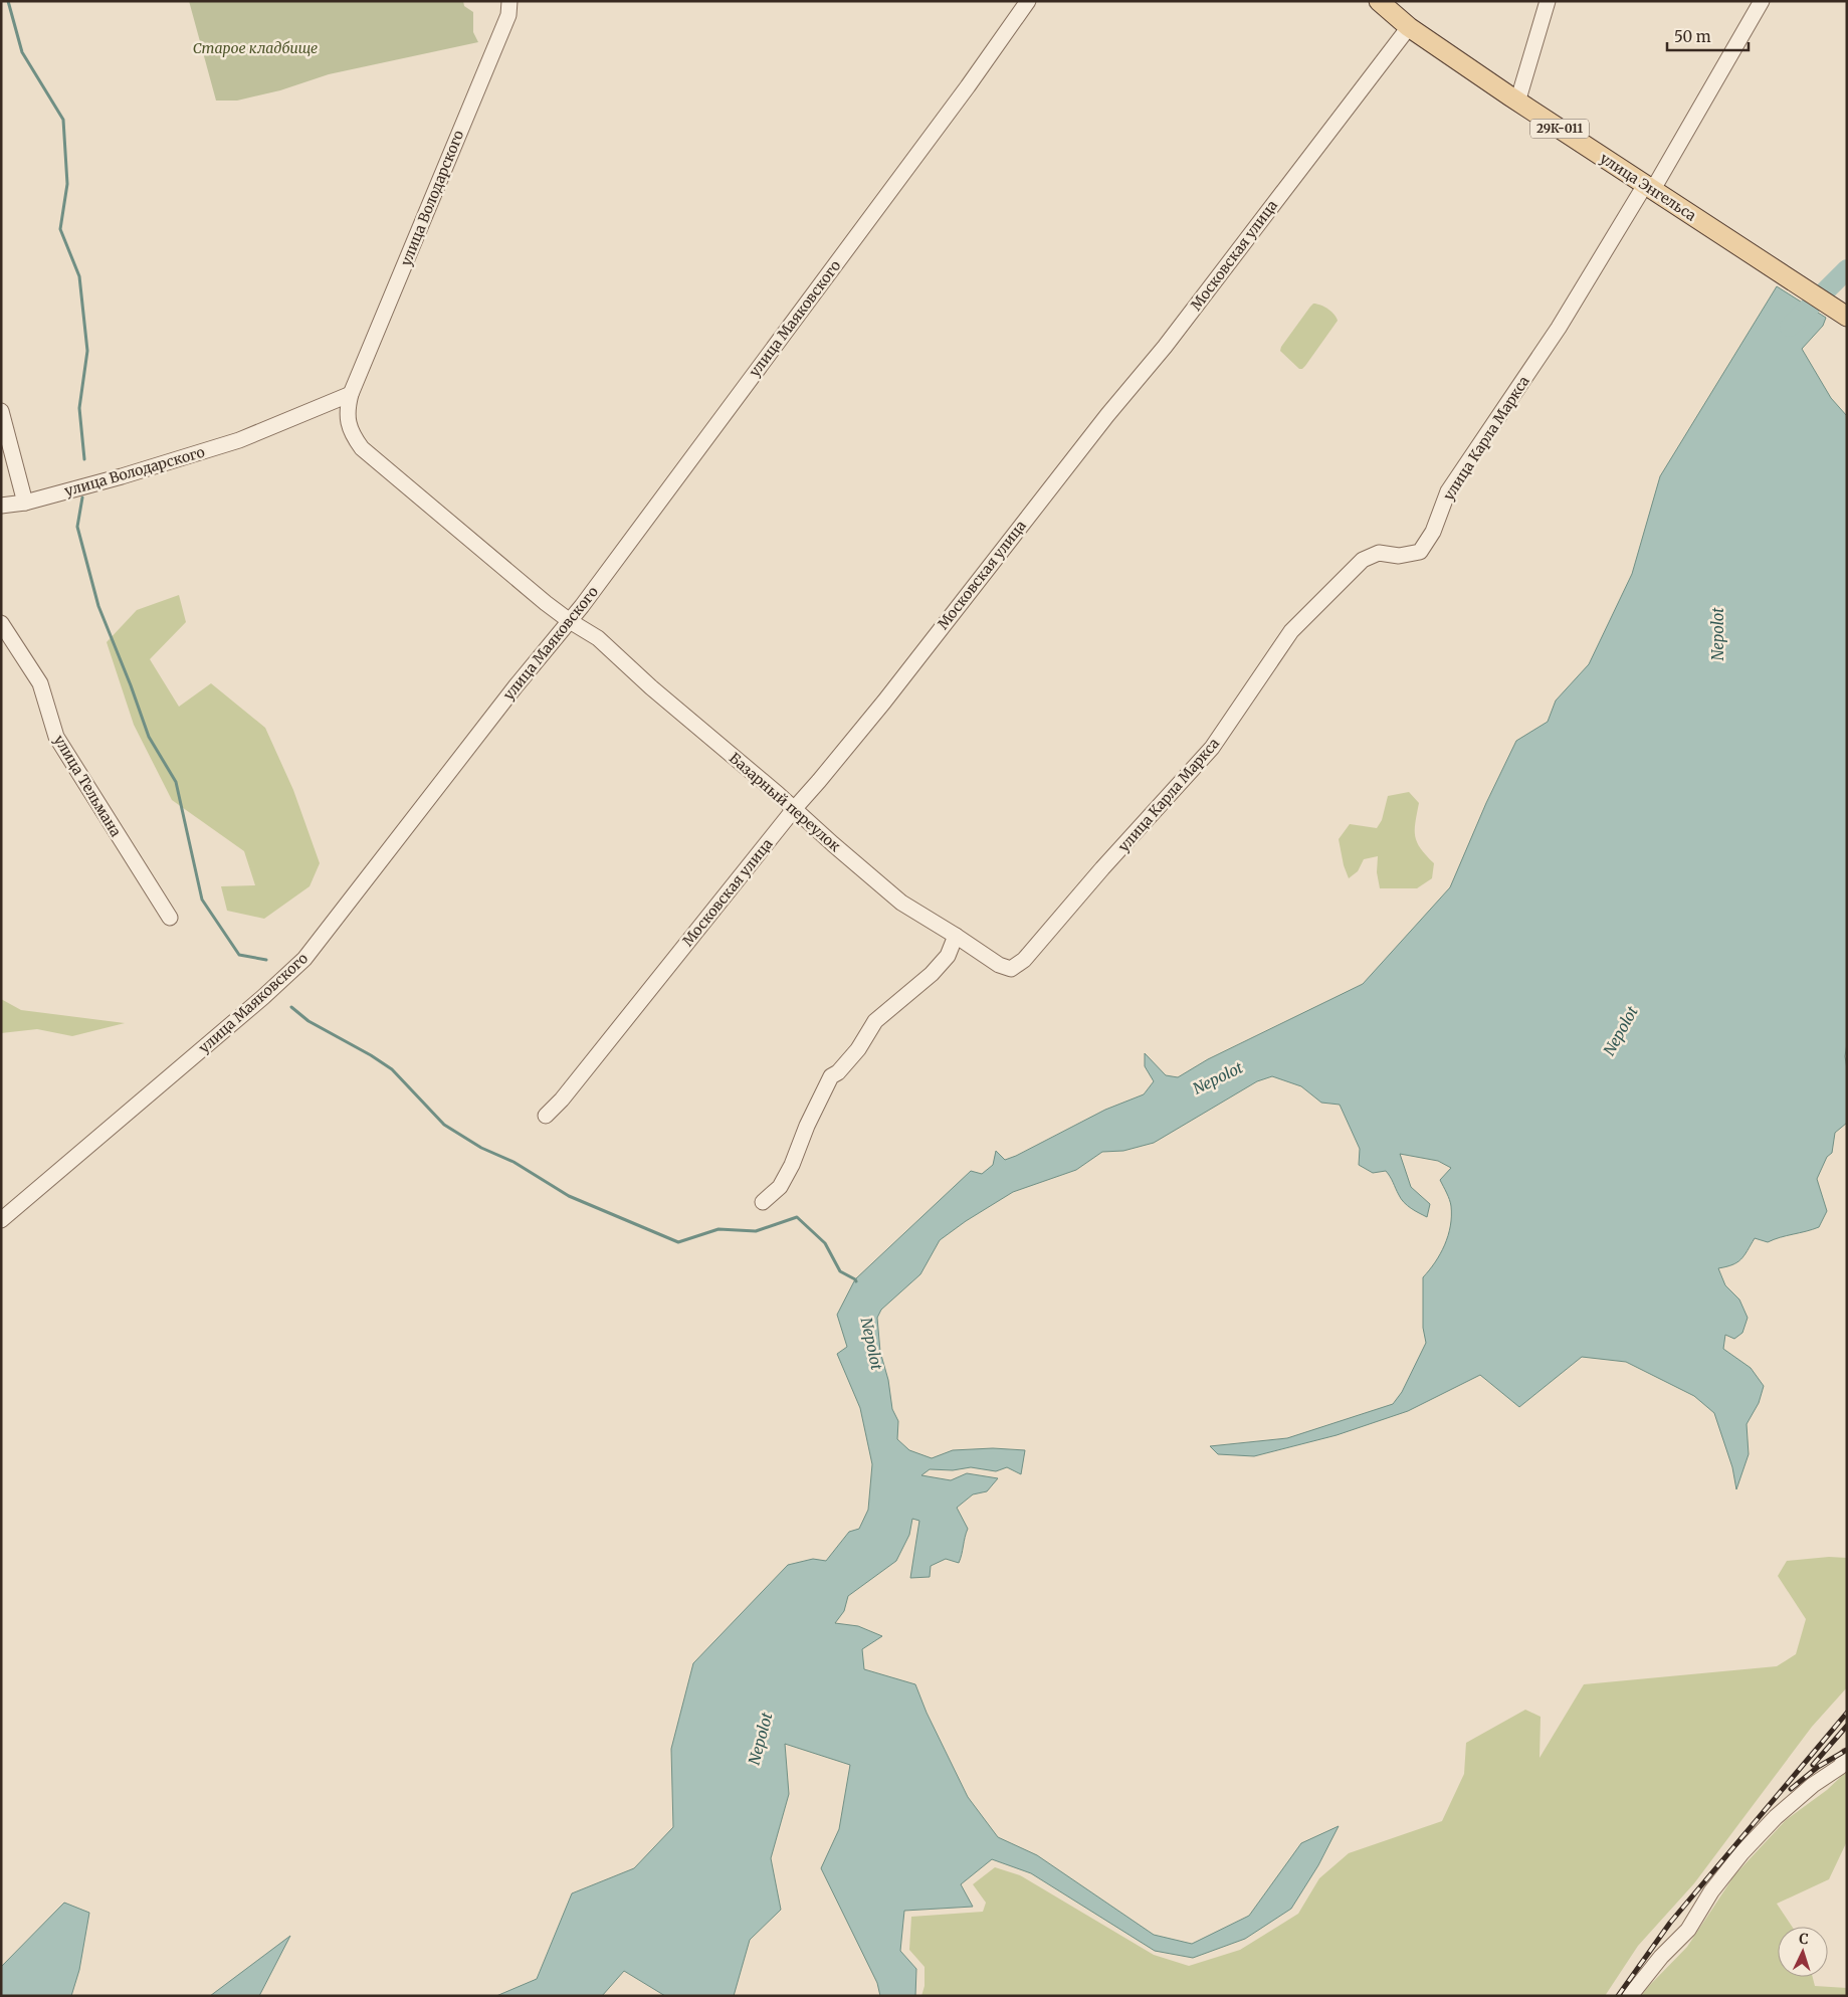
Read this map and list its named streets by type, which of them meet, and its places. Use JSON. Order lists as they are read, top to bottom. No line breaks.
{"streets":{"main road":["29К-011","улица Энгельса"],"street":["улица Володарского","Московская улица","улица Маяковского","улица Карла Маркса","улица Тельмана","Базарный переулок"]},"crossings":[["улица Энгельса","Московская улица"],["улица Энгельса","улица Карла Маркса"],["улица Володарского","улица Маяковского"],["улица Володарского","Базарный переулок"],["Московская улица","Базарный переулок"],["улица Маяковского","Базарный переулок"],["улица Карла Маркса","Базарный переулок"]],"water":["Nepolot"],"parks":["Старое кладбище"],"scale_bar":"50 m","north":"top"}
